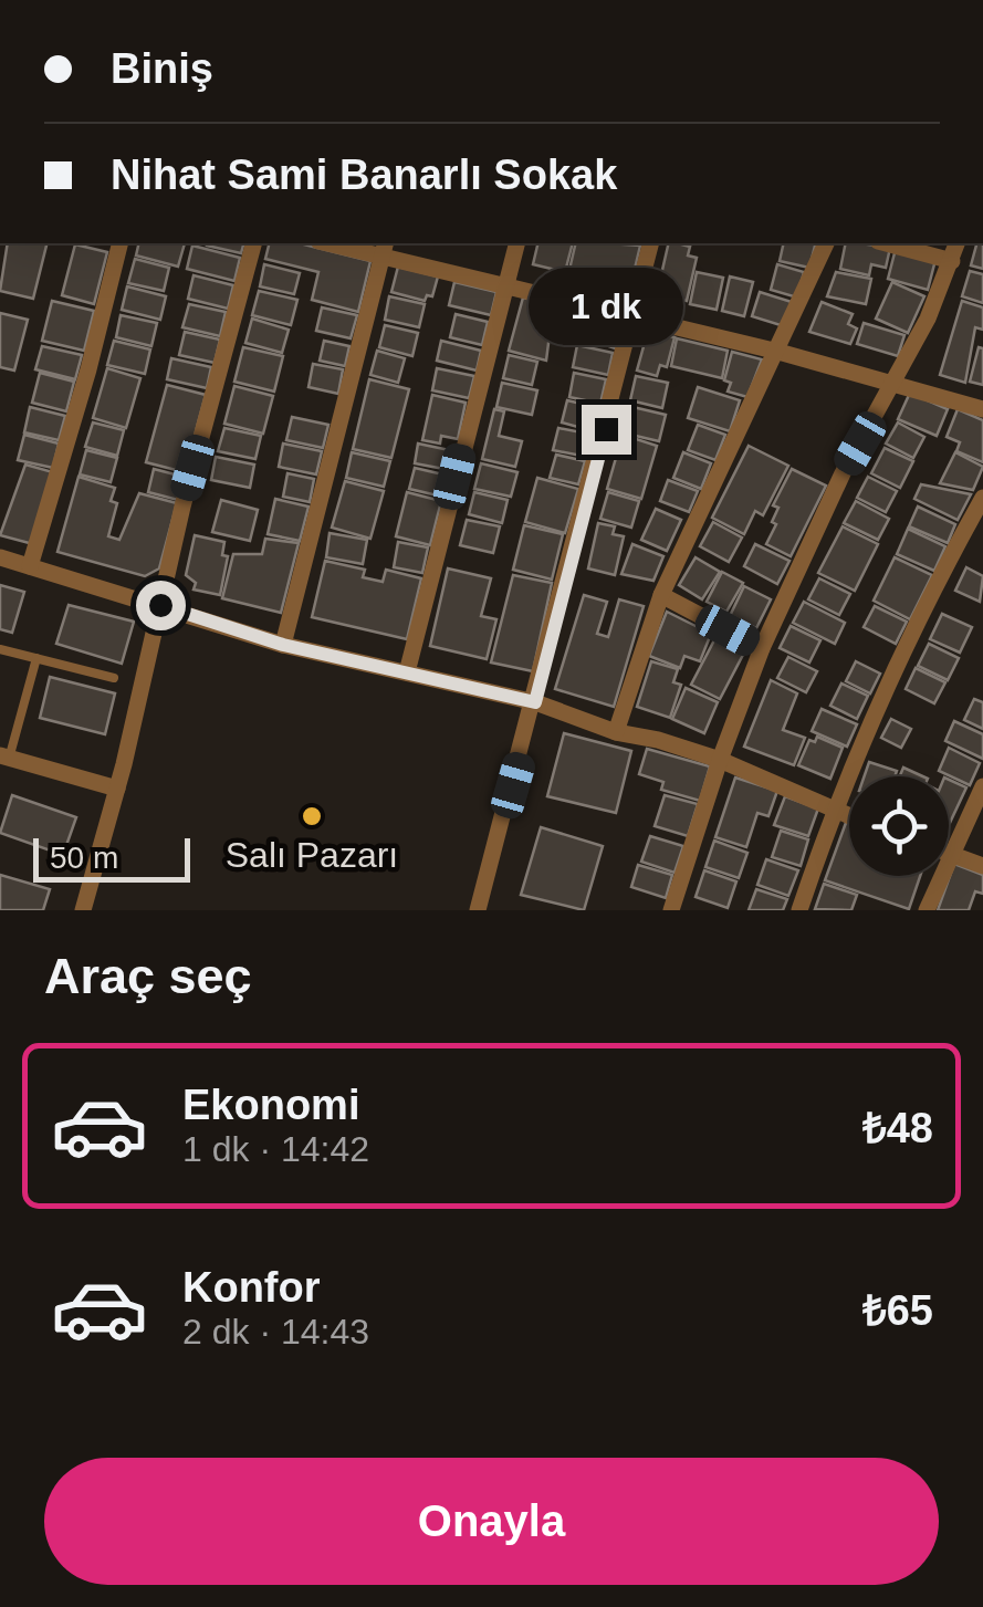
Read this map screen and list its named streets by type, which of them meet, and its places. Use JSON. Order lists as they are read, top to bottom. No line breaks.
{"places":["Salı Pazarı"],"scale_bar":"50 m","page":{"banner":["Biniş","Nihat Sami Banarlı Sokak"],"bubble":"1 dk","scale":"50 m","heading":"Araç seç","list":[{"name":"Ekonomi","note":"1 dk · 14:42","value":"₺48"},{"name":"Konfor","note":"2 dk · 14:43","value":"₺65"}],"buttons":"Onayla"}}
